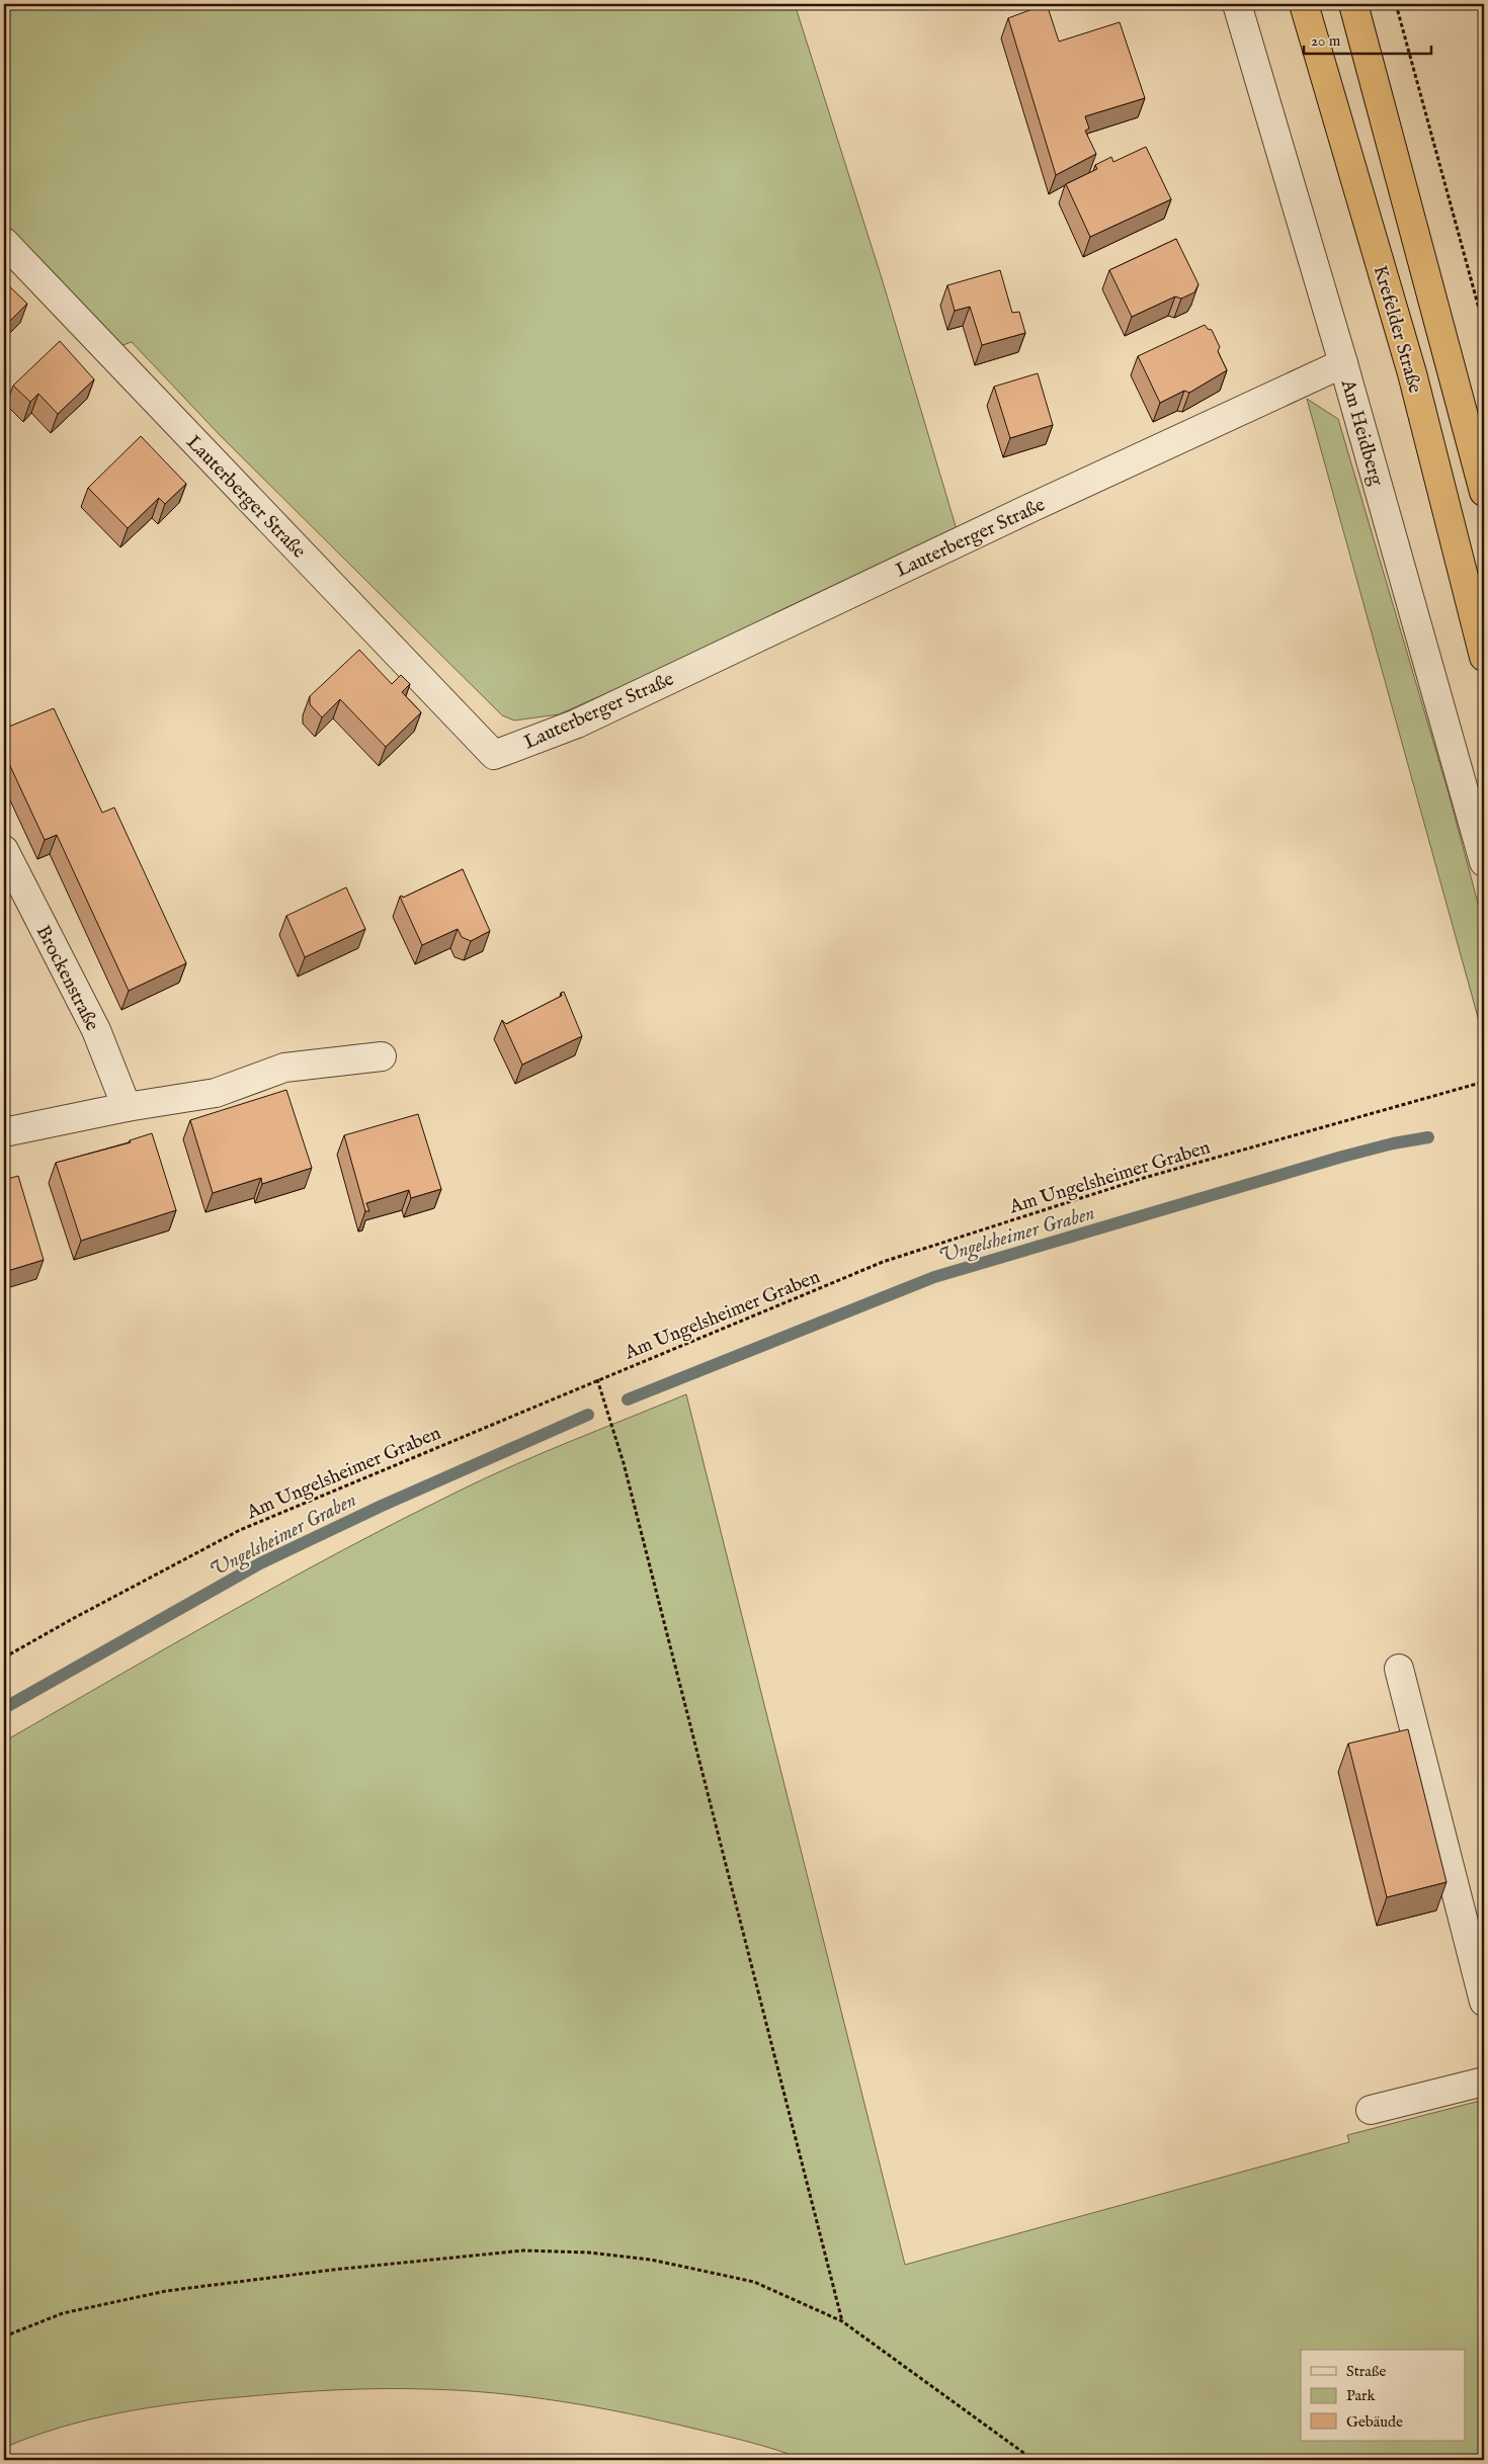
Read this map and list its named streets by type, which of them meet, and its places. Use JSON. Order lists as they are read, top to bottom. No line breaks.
{"streets":{"highway":["Krefelder Straße"],"street":["Am Heidberg","Lauterberger Straße","Brockenstraße"],"path":["Am Ungelsheimer Graben"]},"crossings":[["Am Heidberg","Lauterberger Straße"]],"water":["Ungelsheimer Graben"],"legend":["Straße","Park","Gebäude"],"scale_bar":"20 m"}
